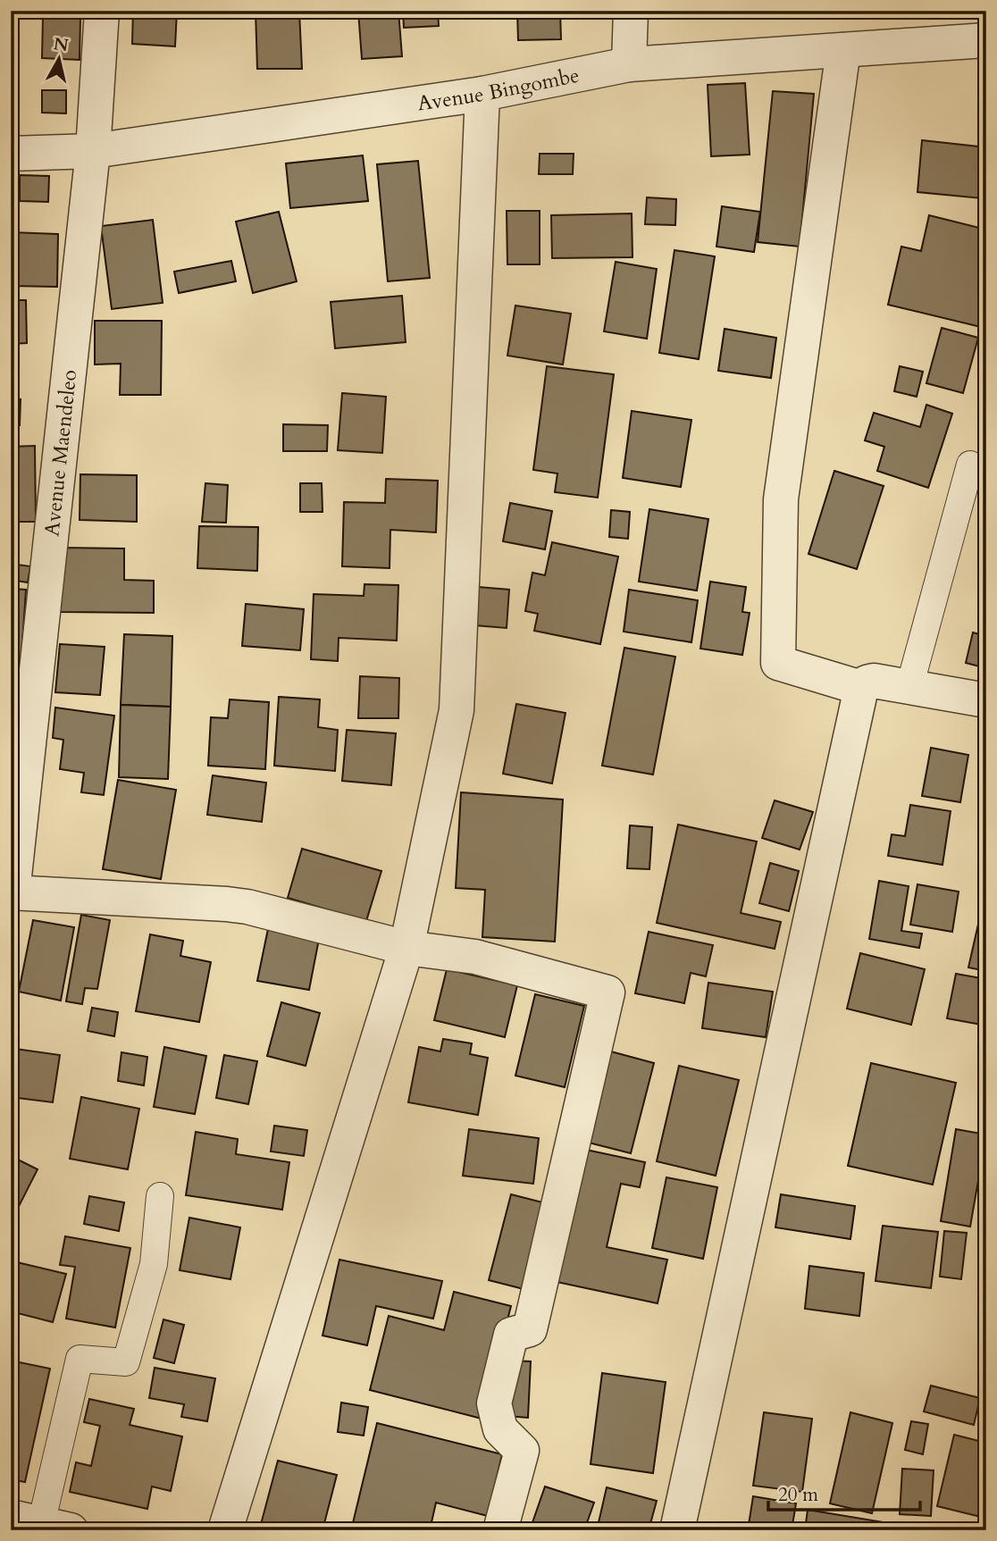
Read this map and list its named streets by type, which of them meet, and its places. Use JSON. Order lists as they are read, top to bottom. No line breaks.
{"streets":{"street":["Avenue Bingombe","Avenue Maendeleo"]},"crossings":[["Avenue Bingombe","Avenue Maendeleo"]],"scale_bar":"20 m","north":"top"}
